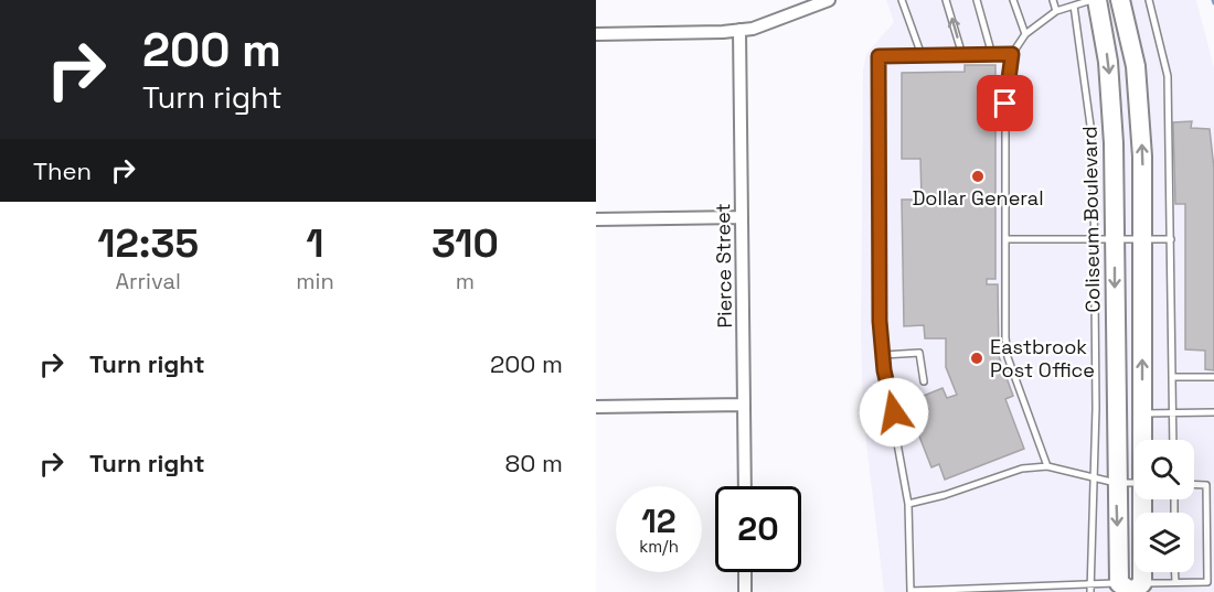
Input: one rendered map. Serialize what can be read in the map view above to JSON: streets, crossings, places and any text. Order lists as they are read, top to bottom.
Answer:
{
  "streets": {
    "main road": ["Coliseum Boulevard"],
    "street": ["Pierce Street"]
  },
  "places": ["Dollar General", "Eastbrook Post Office"],
  "page": {
    "turn": ["200 m", "Turn right"],
    "then": "Then",
    "eta": [
      "12:35",
      "Arrival",
      "1",
      "min",
      "310",
      "m"
    ],
    "list": [
      {
        "name": "Turn right",
        "value": "200 m"
      },
      {
        "name": "Turn right",
        "value": "80 m"
      }
    ],
    "speed": "12 km/h",
    "limit": "20"
  }
}
